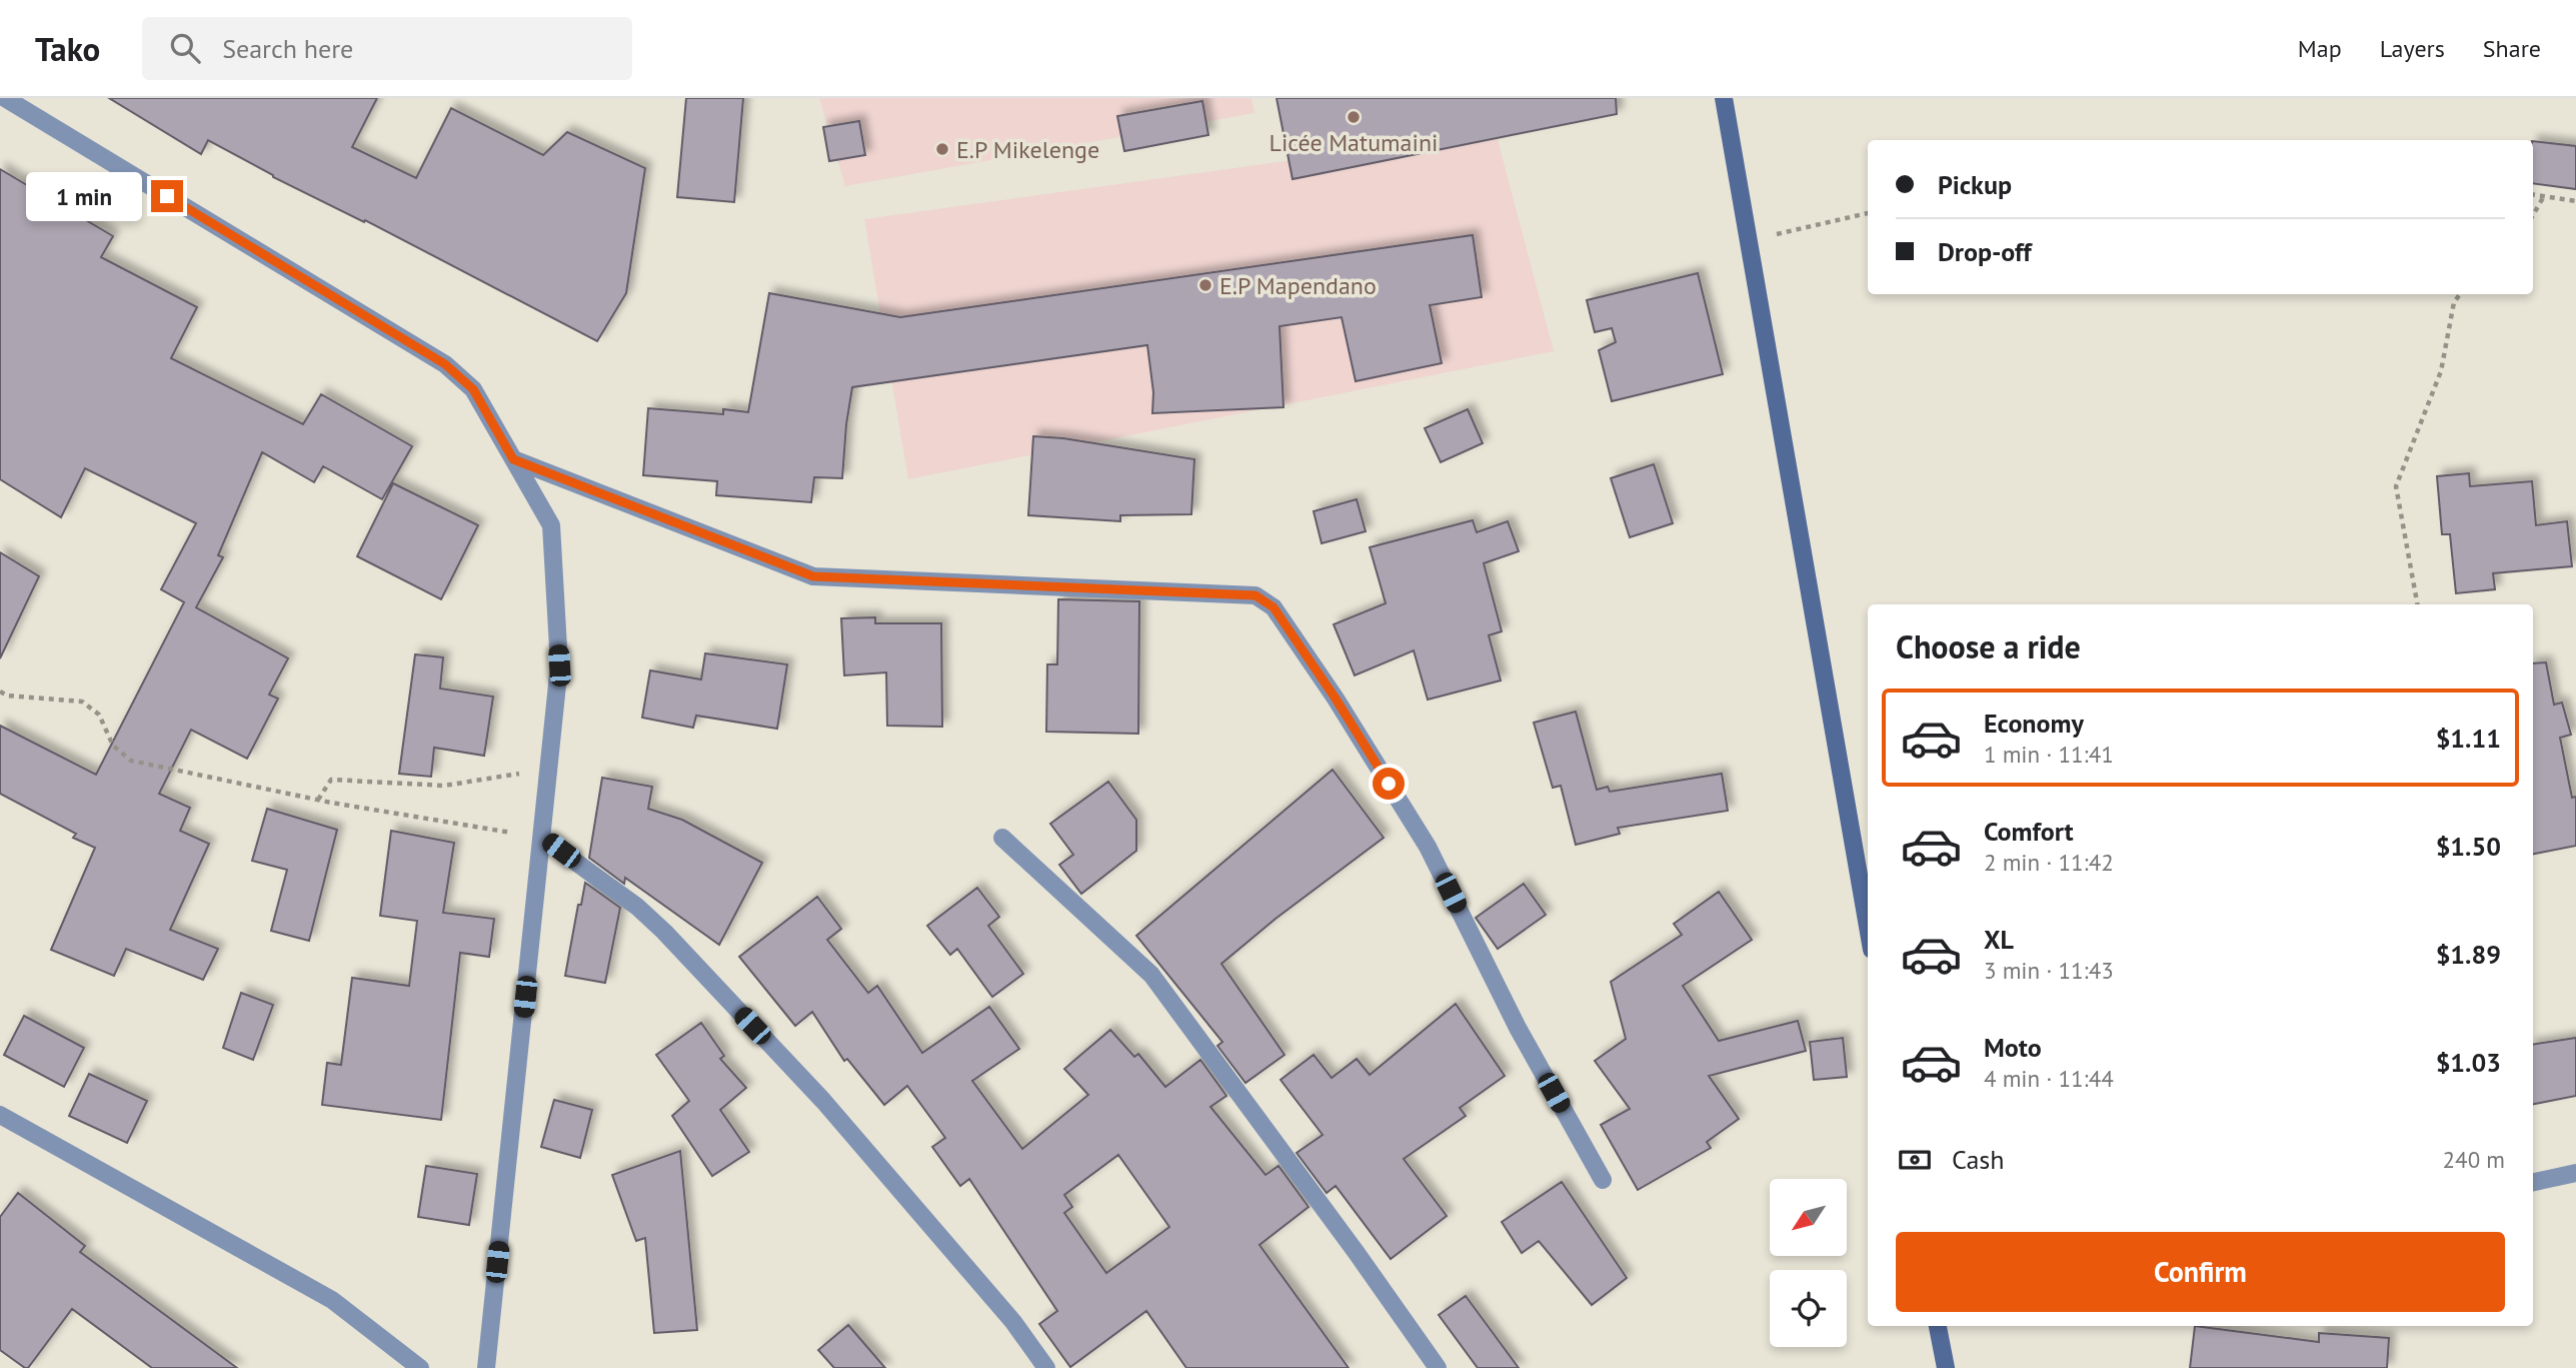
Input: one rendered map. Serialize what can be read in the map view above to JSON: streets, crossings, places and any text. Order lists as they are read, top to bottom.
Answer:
{
  "places": ["Licée Matumaini", "E.P Mikelenge", "E.P Mapendano"],
  "north": "bottom left",
  "page": {
    "header": "Tako",
    "search": "Search here",
    "nav": ["Map", "Layers", "Share"],
    "banner": ["Pickup", "Drop-off"],
    "bubble": "1 min",
    "heading": "Choose a ride",
    "list": [
      {
        "name": "Economy",
        "note": "1 min · 11:41",
        "value": "$1.11"
      },
      {
        "name": "Comfort",
        "note": "2 min · 11:42",
        "value": "$1.50"
      },
      {
        "name": "XL",
        "note": "3 min · 11:43",
        "value": "$1.89"
      },
      {
        "name": "Moto",
        "note": "4 min · 11:44",
        "value": "$1.03"
      }
    ],
    "pay": ["Cash", "240 m"],
    "buttons": "Confirm"
  }
}
